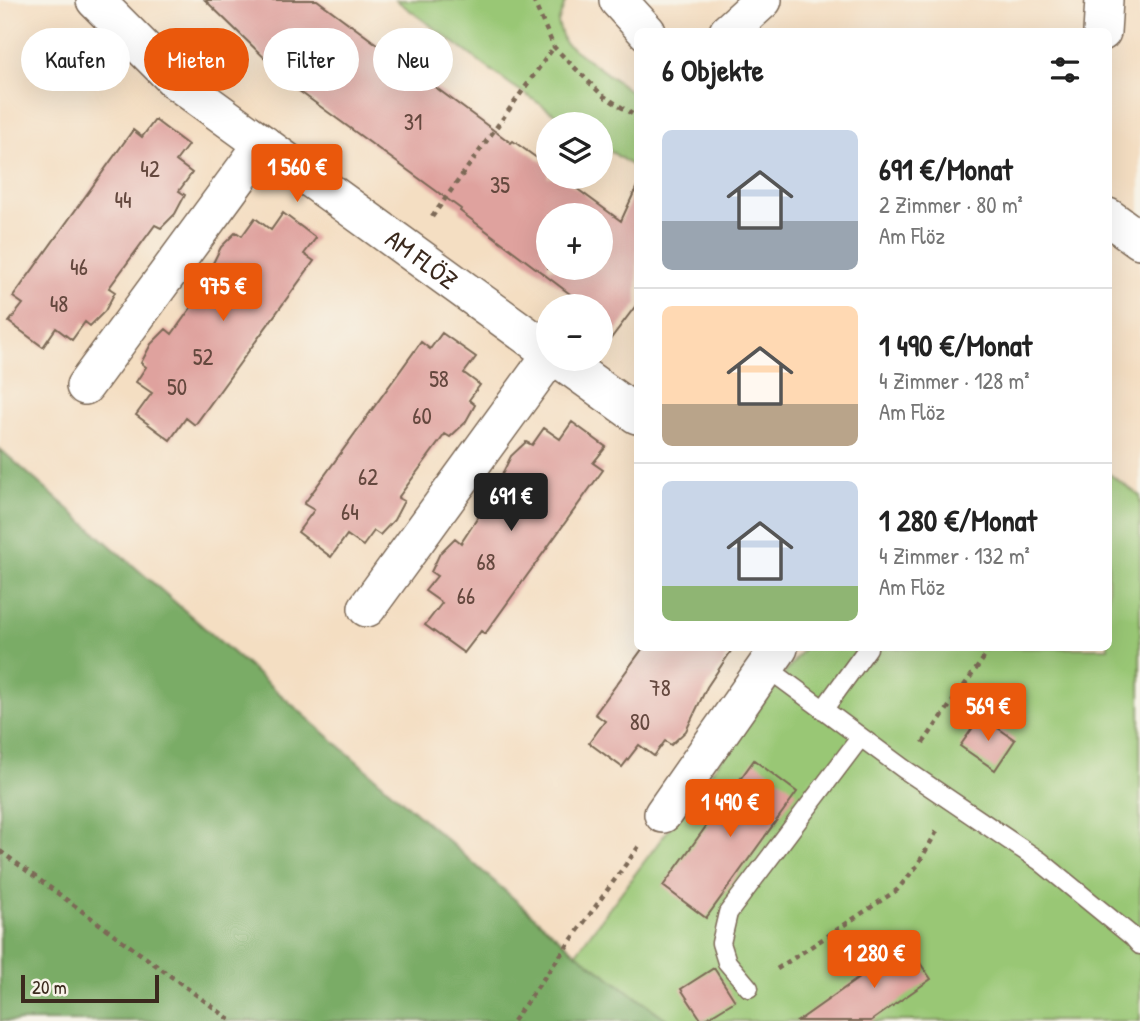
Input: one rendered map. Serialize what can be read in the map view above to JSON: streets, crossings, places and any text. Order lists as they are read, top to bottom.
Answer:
{
  "streets": {
    "street": ["AM FLÖZ"]
  },
  "house_numbers": [
    "31",
    "42",
    "35",
    "44",
    "46",
    "48",
    "52",
    "58",
    "50",
    "60",
    "62",
    "64",
    "68",
    "66",
    "78",
    "80"
  ],
  "scale_bar": "20 m",
  "page": {
    "chip": [
      "Kaufen",
      "Mieten",
      "Filter",
      "Neu"
    ],
    "heading": "6 Objekte",
    "map_buttons": ["+", "−"],
    "list": [
      {
        "name": "691 €/Monat",
        "note": "2 Zimmer · 80 m² · Am Flöz"
      },
      {
        "name": "1 490 €/Monat",
        "note": "4 Zimmer · 128 m² · Am Flöz"
      },
      {
        "name": "1 280 €/Monat",
        "note": "4 Zimmer · 132 m² · Am Flöz"
      }
    ],
    "price": [
      "1 560 €",
      "975 €",
      "691 €",
      "569 €",
      "1 490 €",
      "1 280 €"
    ],
    "scale": "20 m"
  }
}
